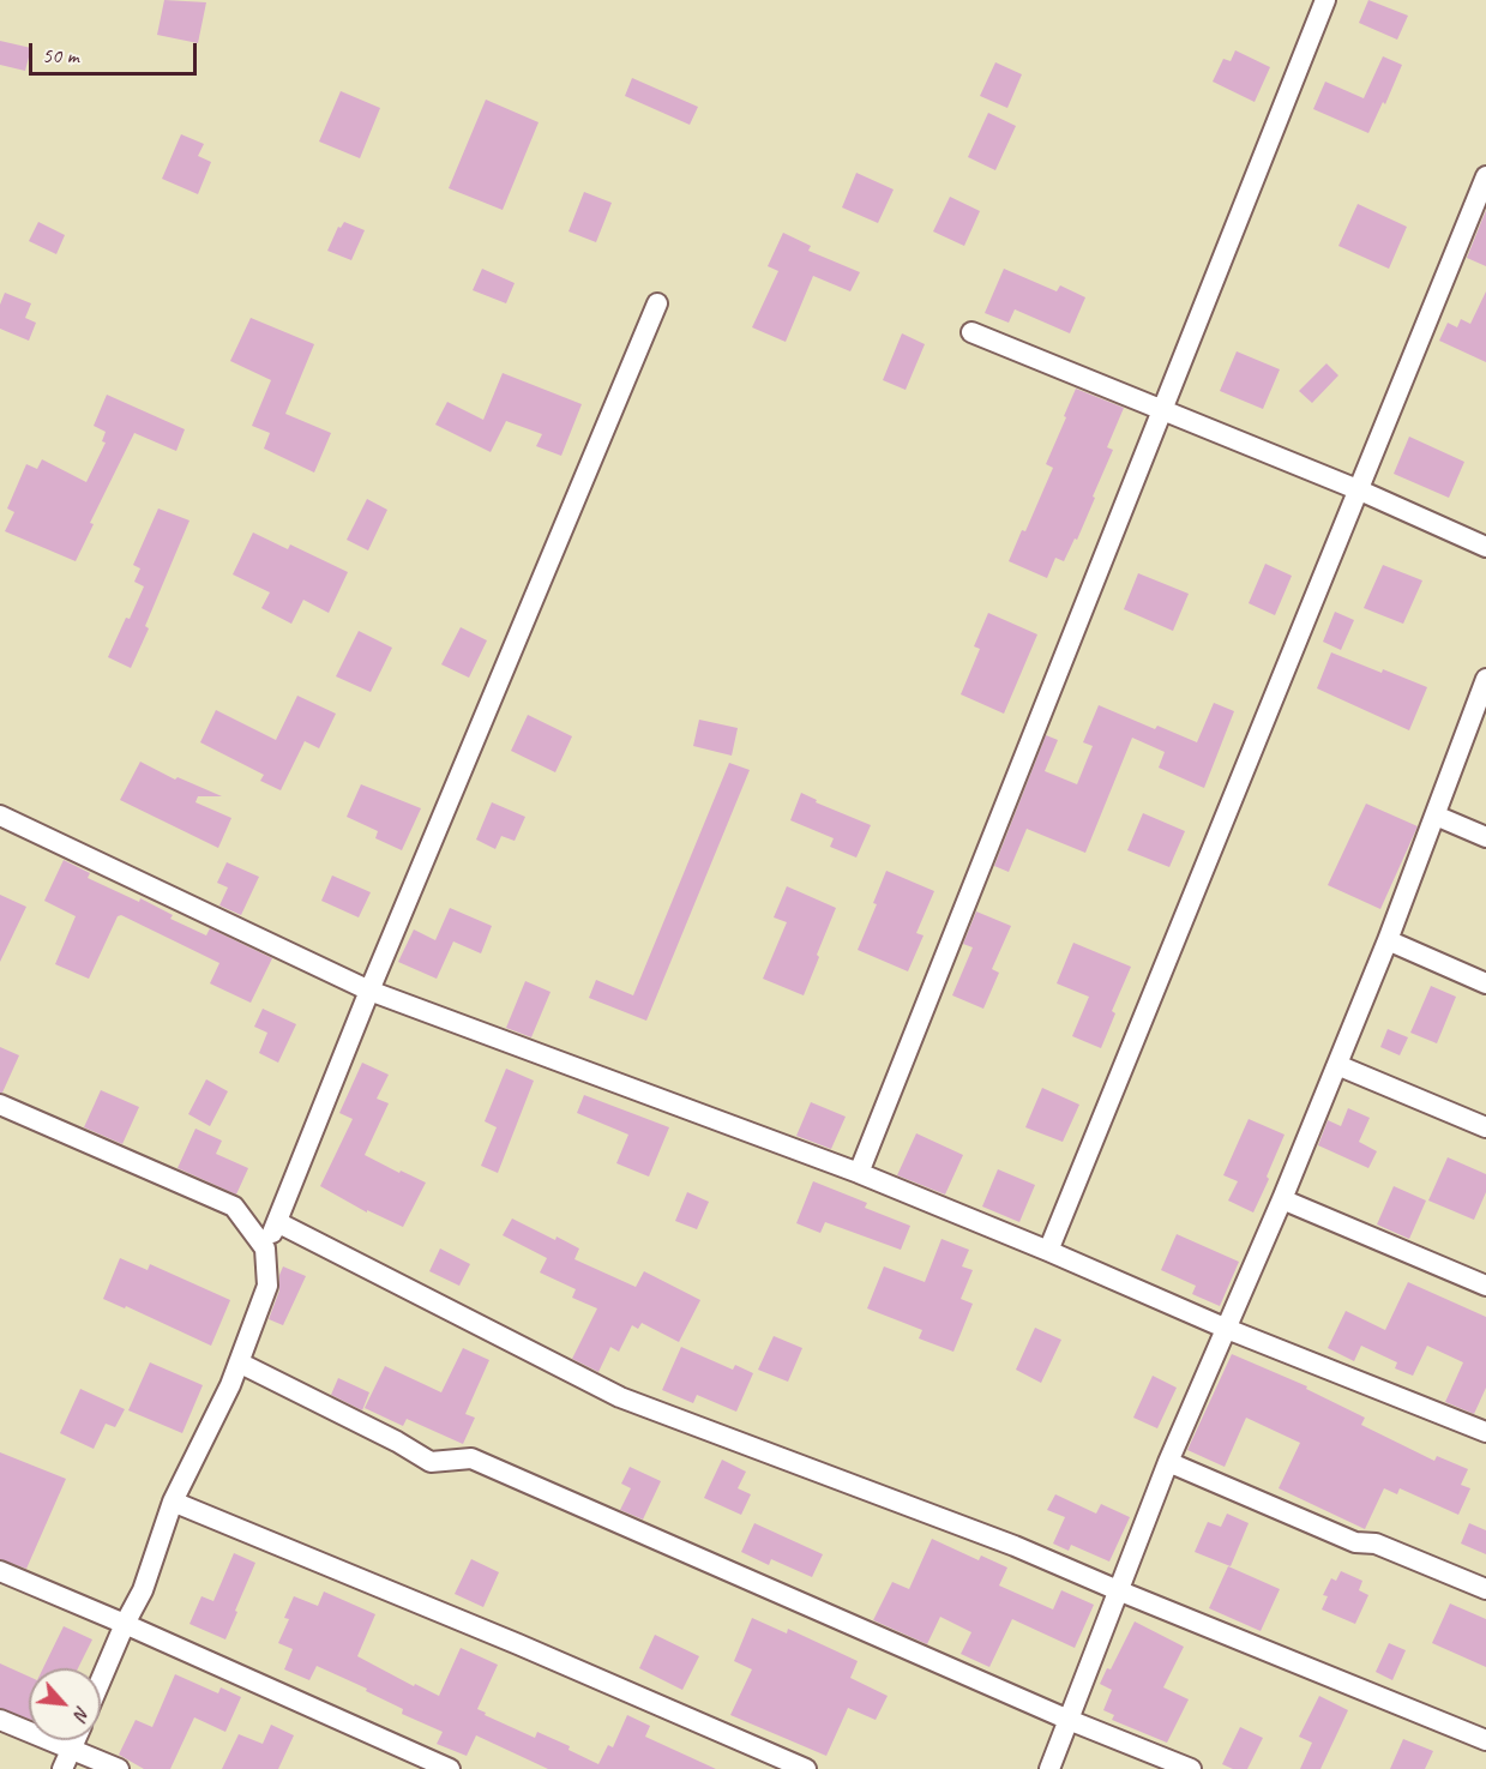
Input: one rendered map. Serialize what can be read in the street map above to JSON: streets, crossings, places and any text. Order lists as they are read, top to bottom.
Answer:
{
  "scale_bar": "50 m",
  "north": "bottom right"
}
